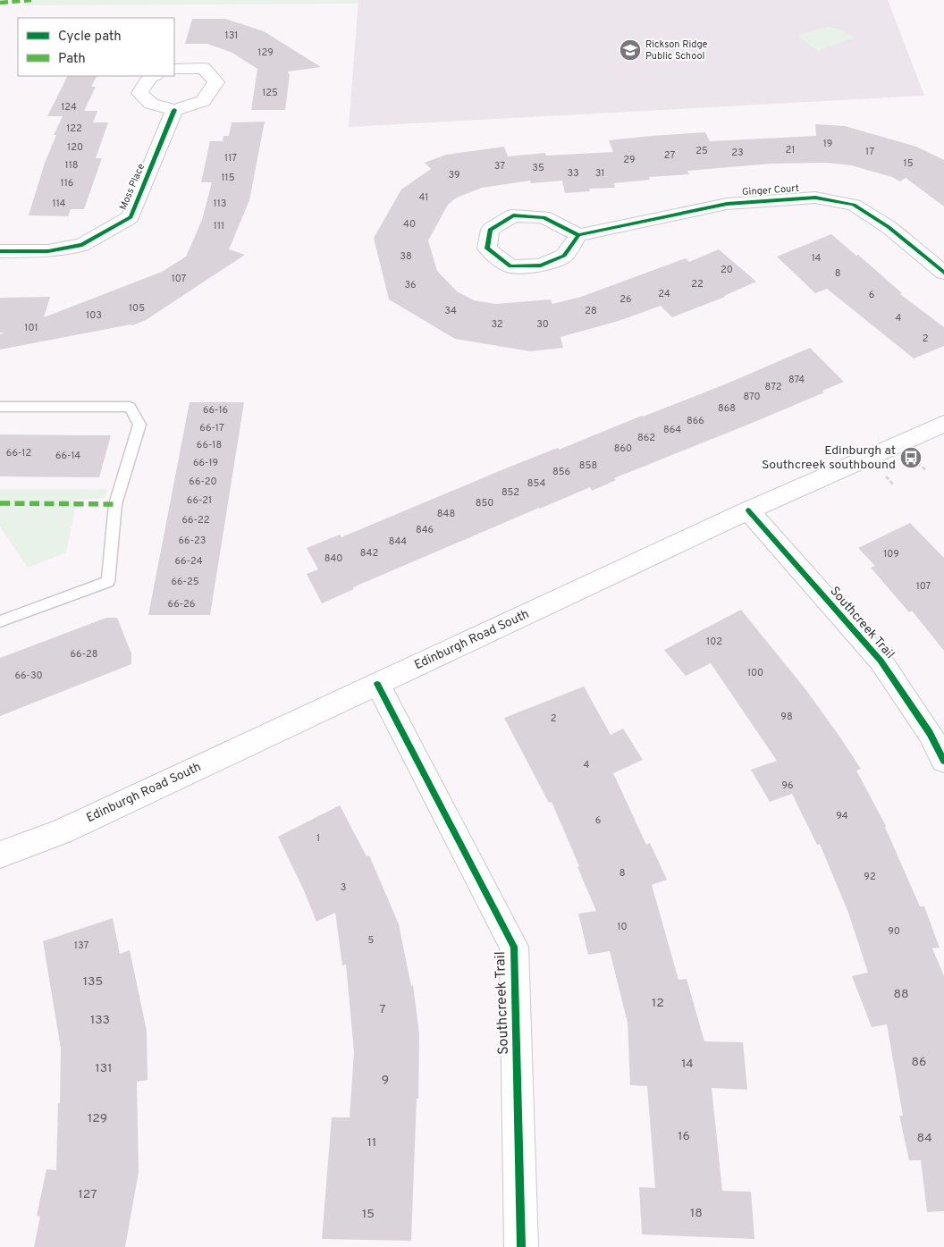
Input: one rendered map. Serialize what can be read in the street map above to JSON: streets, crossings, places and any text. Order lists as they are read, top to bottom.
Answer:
{
  "streets": {
    "street": [
      "Moss Place",
      "Ginger Court",
      "Southcreek Trail",
      "Edinburgh Road South"
    ]
  },
  "crossings": [
    ["Southcreek Trail", "Edinburgh Road South"]
  ],
  "places": {
    "school or university": ["Rickson Ridge Public School"],
    "bus stop": ["Edinburgh at Southcreek southbound"]
  },
  "house_numbers": [
    "131",
    "129",
    "125",
    "124",
    "122",
    "19",
    "120",
    "21",
    "25",
    "17",
    "23",
    "27",
    "117",
    "29",
    "15",
    "118",
    "37",
    "35",
    "33",
    "31",
    "39",
    "115",
    "116",
    "41",
    "114",
    "113",
    "40",
    "111",
    "38",
    "14",
    "20",
    "8",
    "107",
    "22",
    "36",
    "24",
    "6",
    "26",
    "105",
    "34",
    "28",
    "103",
    "4",
    "32",
    "30",
    "101",
    "2",
    "874",
    "872",
    "870",
    "868",
    "66-16",
    "866",
    "66-17",
    "864",
    "862",
    "66-18",
    "860",
    "66-12",
    "66-14",
    "66-19",
    "858",
    "856",
    "66-20",
    "854",
    "852",
    "66-21",
    "850",
    "848",
    "66-22",
    "846",
    "66-23",
    "844",
    "842",
    "109",
    "840",
    "66-24",
    "66-25",
    "107",
    "66-26",
    "102",
    "66-28",
    "100",
    "66-30",
    "98",
    "2",
    "4",
    "96",
    "94",
    "6",
    "1",
    "8",
    "92",
    "3",
    "10",
    "90",
    "5",
    "137",
    "135",
    "88",
    "12",
    "7",
    "133",
    "86",
    "14",
    "131",
    "9",
    "129",
    "16",
    "84",
    "11",
    "127",
    "18",
    "15"
  ],
  "legend": ["Cycle path", "Path"]
}
